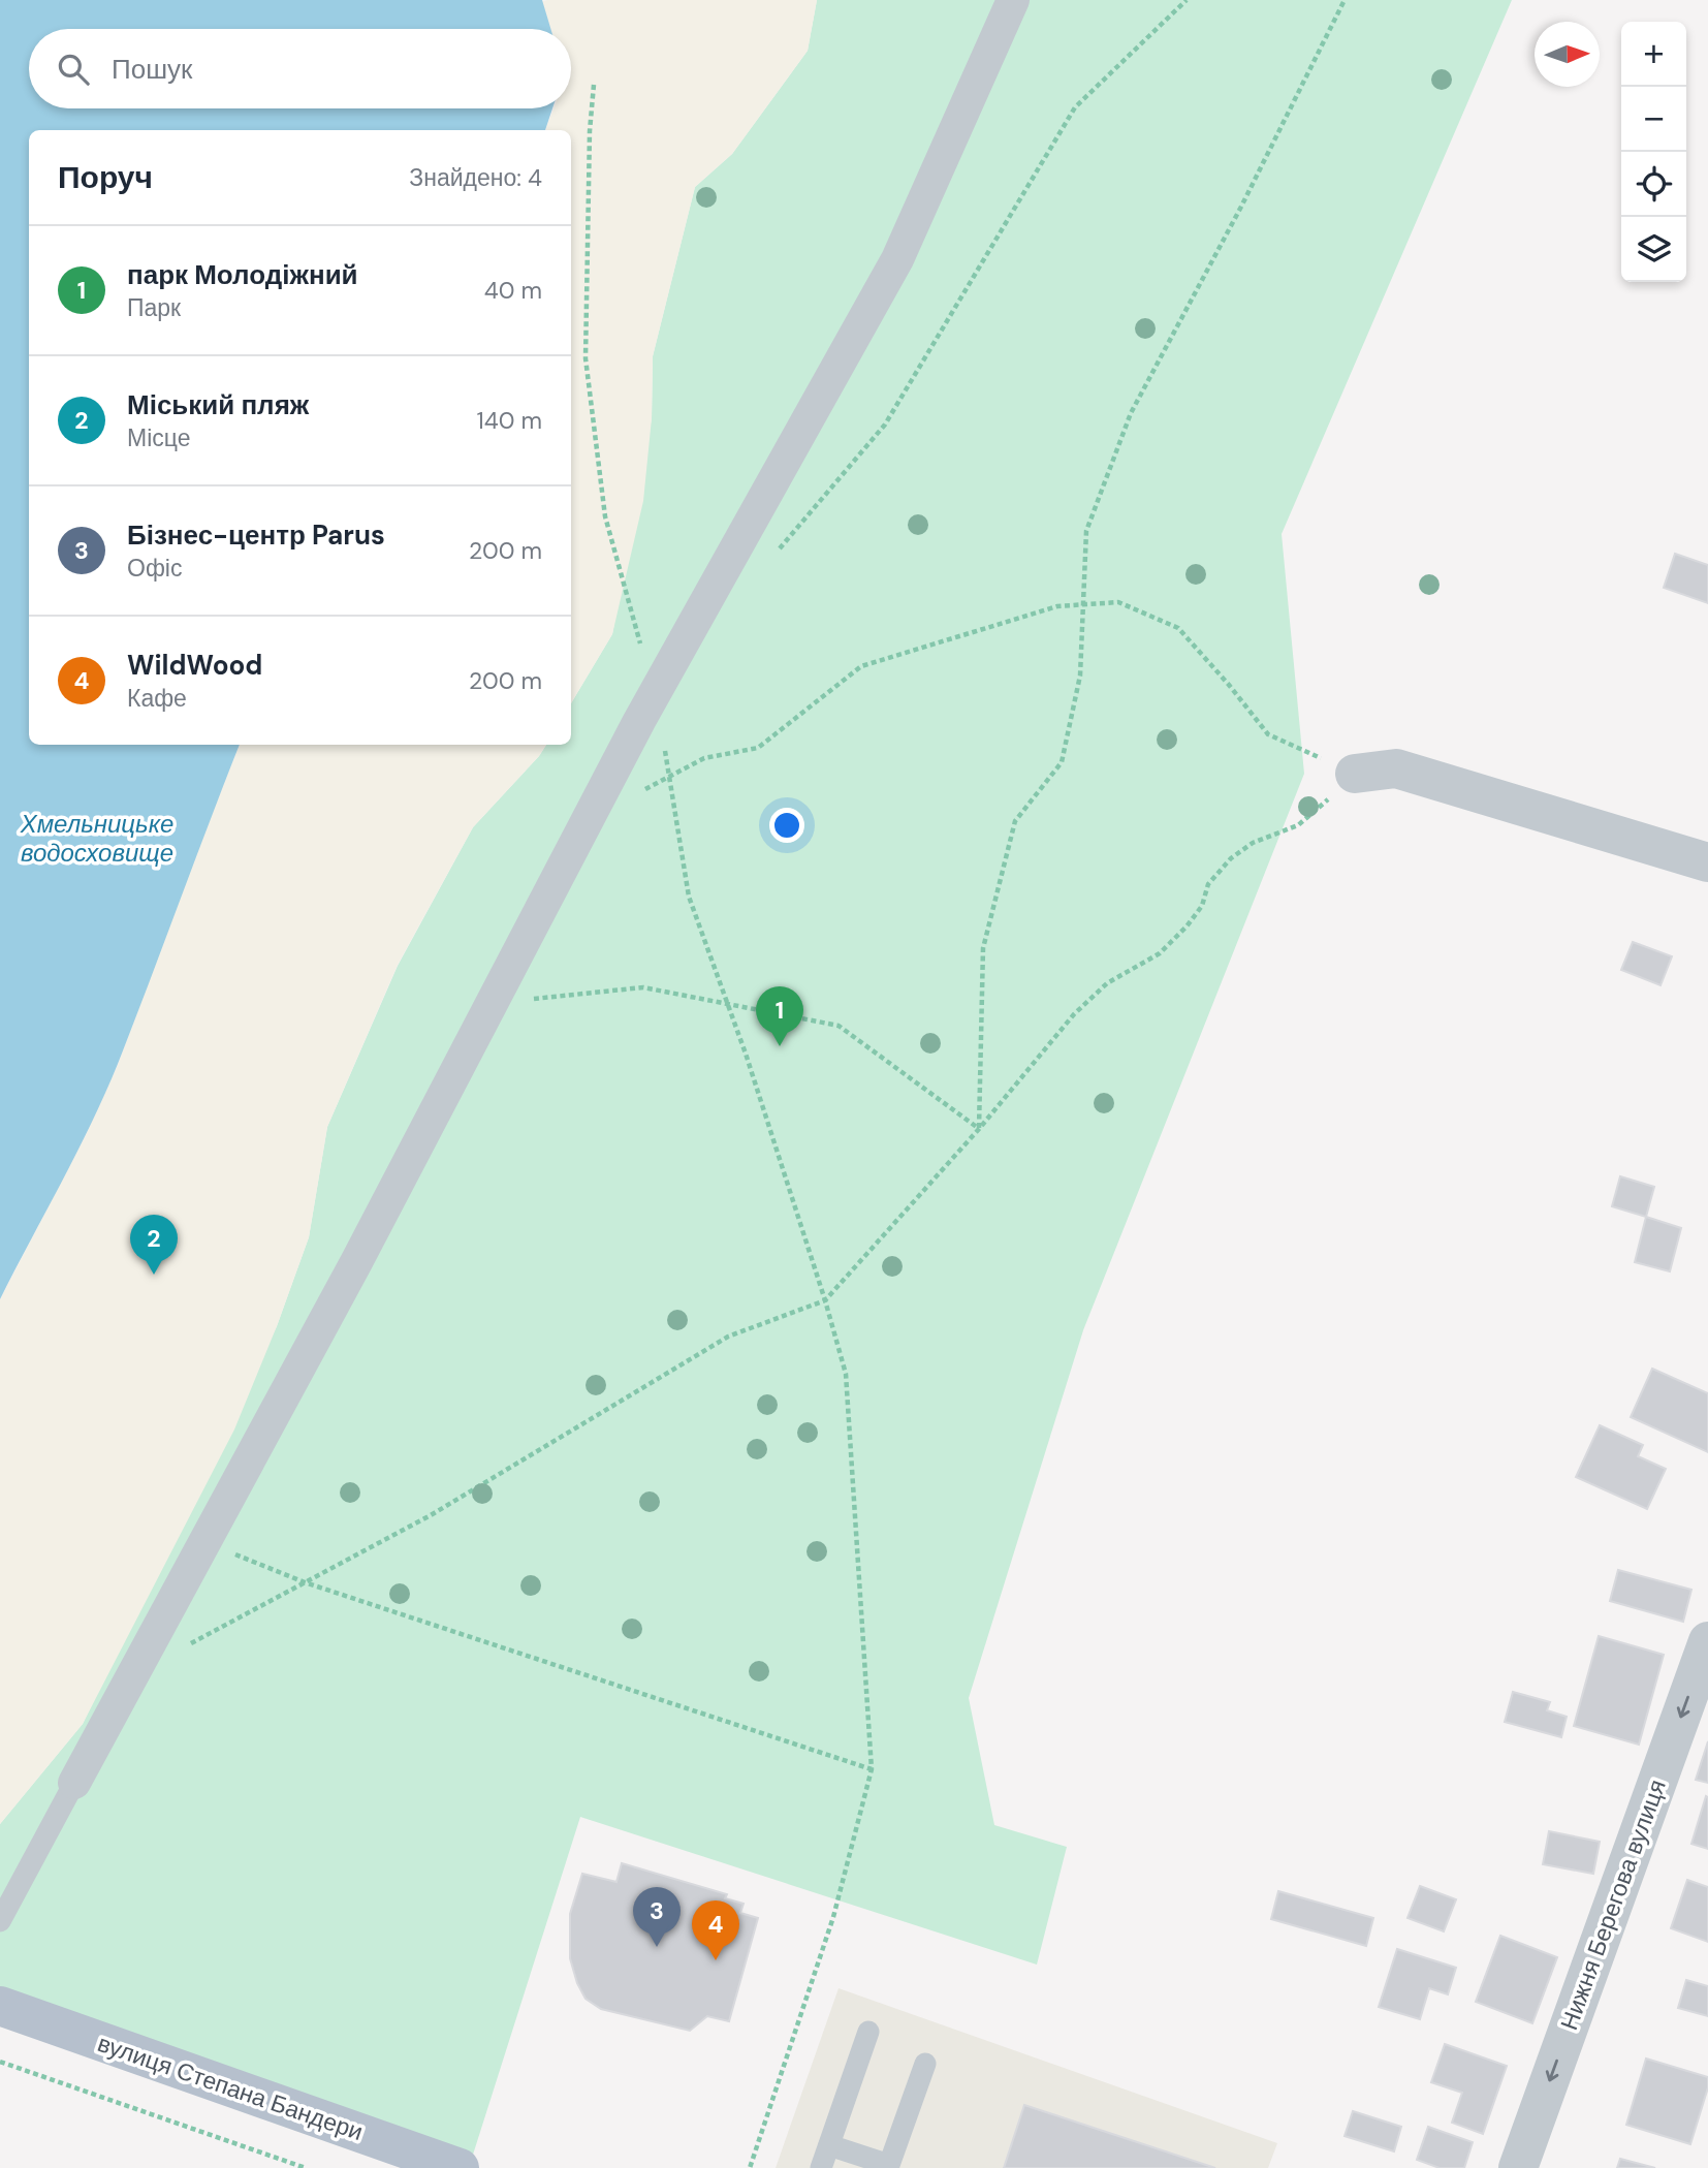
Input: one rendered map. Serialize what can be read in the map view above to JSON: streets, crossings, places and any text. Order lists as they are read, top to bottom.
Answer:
{
  "streets": {
    "main road": ["вулиця Степана Бандери"],
    "street": ["Нижня Берегова вулиця"]
  },
  "one_way": ["Нижня Берегова вулиця"],
  "water": ["Хмельницьке водосховище"],
  "north": "right",
  "page": {
    "map_buttons": ["+", "−"],
    "search": "Пошук",
    "heading": ["Поруч", "Знайдено: 4"],
    "list": [
      {
        "mark": "1",
        "name": "парк Молодіжний",
        "note": "Парк",
        "value": "40 m"
      },
      {
        "mark": "2",
        "name": "Міський пляж",
        "note": "Місце",
        "value": "140 m"
      },
      {
        "mark": "3",
        "name": "Бізнес-центр Parus",
        "note": "Офіс",
        "value": "200 m"
      },
      {
        "mark": "4",
        "name": "WildWood",
        "note": "Кафе",
        "value": "200 m"
      }
    ],
    "pins": [
      "1",
      "2",
      "3",
      "4"
    ]
  }
}
